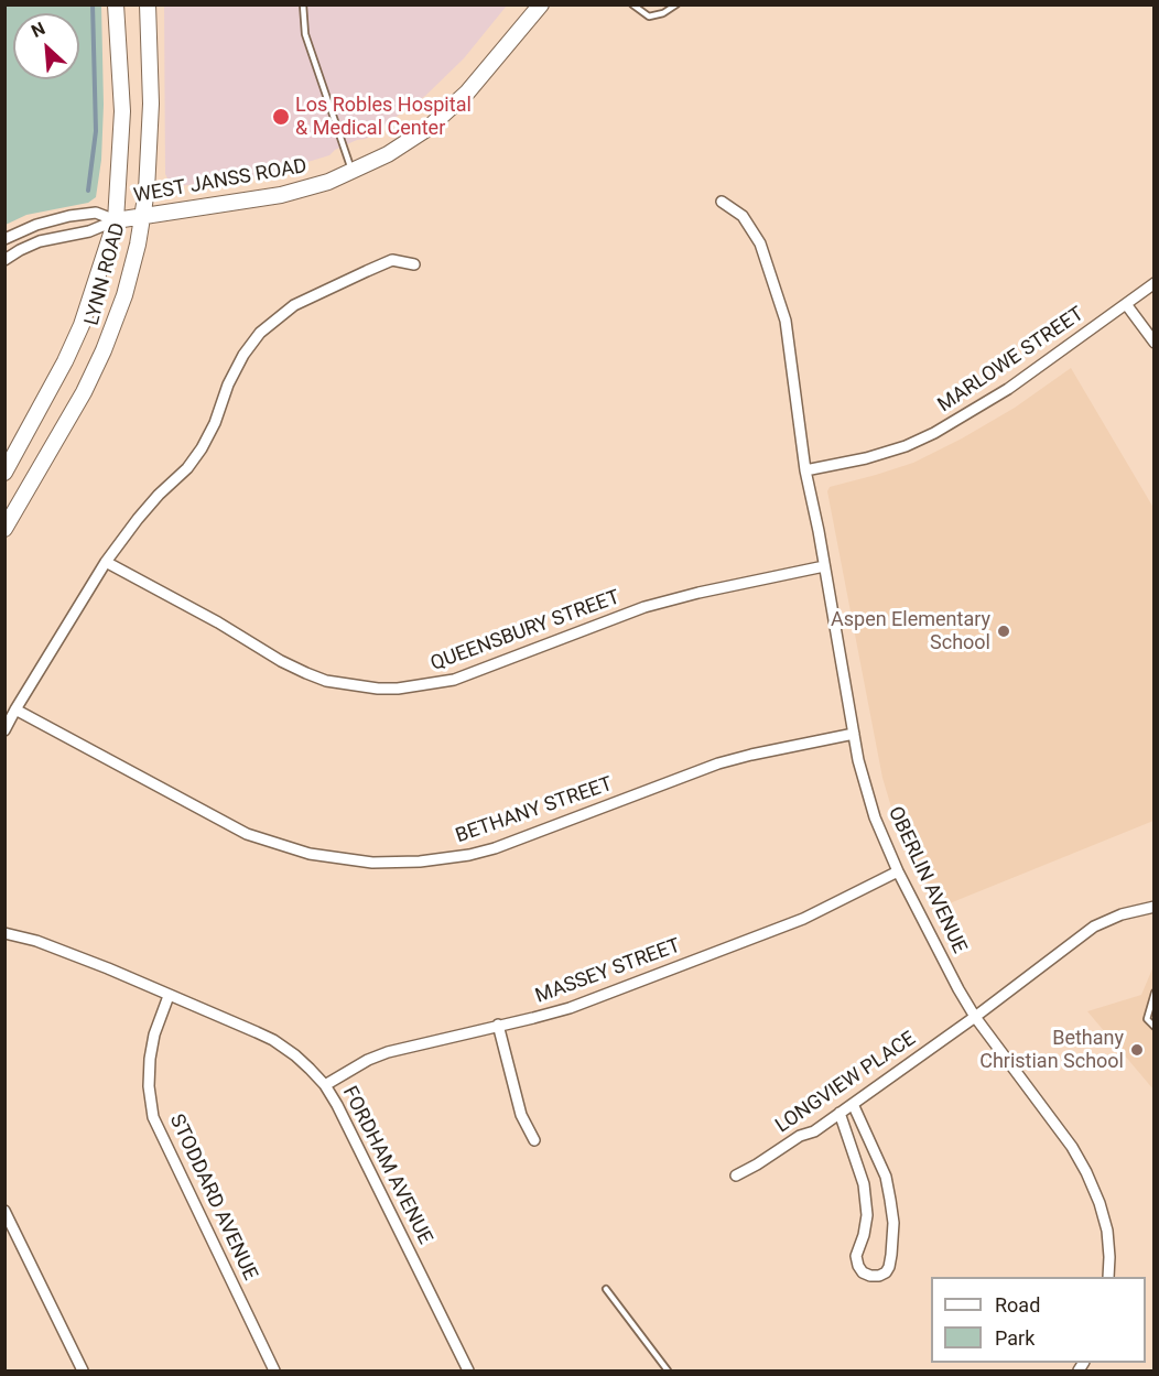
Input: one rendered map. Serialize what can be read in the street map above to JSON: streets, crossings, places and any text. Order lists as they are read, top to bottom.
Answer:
{
  "streets": {
    "main road": ["WEST JANSS ROAD", "LYNN ROAD"],
    "street": [
      "MARLOWE STREET",
      "QUEENSBURY STREET",
      "BETHANY STREET",
      "OBERLIN AVENUE",
      "MASSEY STREET",
      "LONGVIEW PLACE",
      "FORDHAM AVENUE",
      "STODDARD AVENUE"
    ]
  },
  "crossings": [
    ["WEST JANSS ROAD", "LYNN ROAD"],
    ["MARLOWE STREET", "OBERLIN AVENUE"],
    ["QUEENSBURY STREET", "OBERLIN AVENUE"],
    ["BETHANY STREET", "OBERLIN AVENUE"],
    ["OBERLIN AVENUE", "MASSEY STREET"],
    ["OBERLIN AVENUE", "LONGVIEW PLACE"],
    ["MASSEY STREET", "FORDHAM AVENUE"],
    ["FORDHAM AVENUE", "STODDARD AVENUE"]
  ],
  "places": ["Los Robles Hospital & Medical Center", "Aspen Elementary School", "Bethany Christian School"],
  "legend": ["Road", "Park"],
  "north": "top left"
}
